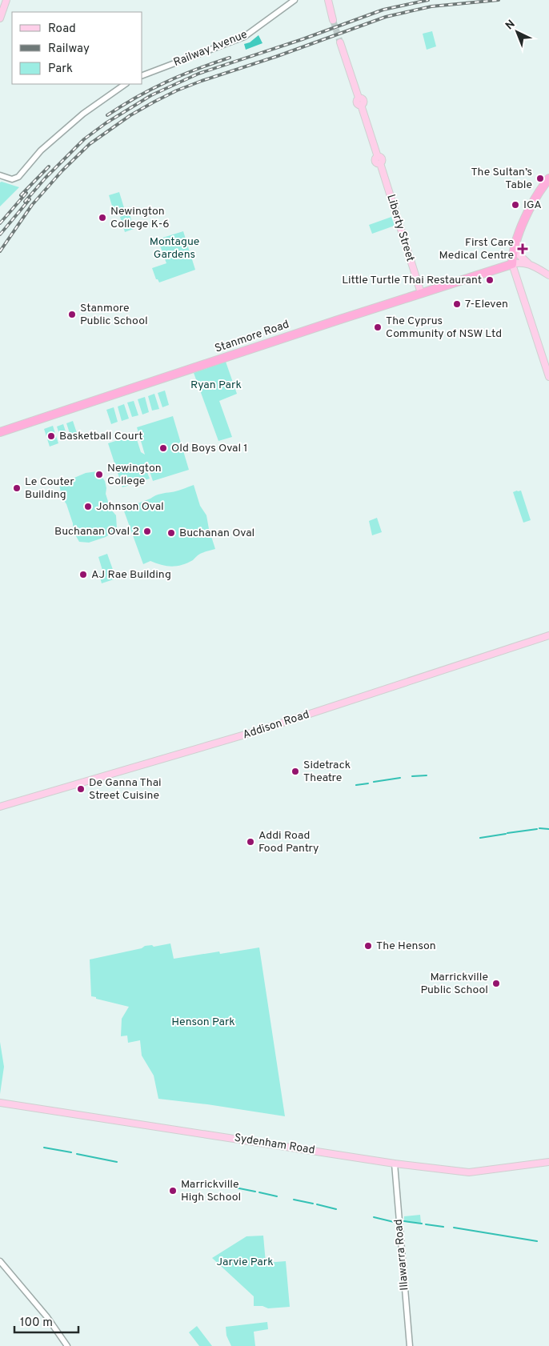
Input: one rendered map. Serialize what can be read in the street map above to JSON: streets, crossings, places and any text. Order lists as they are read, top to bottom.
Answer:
{
  "streets": {
    "highway": ["Stanmore Road"],
    "main road": ["Liberty Street", "Addison Road", "Sydenham Road"],
    "street": ["Railway Avenue", "Illawarra Road"]
  },
  "crossings": [
    ["Liberty Street", "Stanmore Road"],
    ["Sydenham Road", "Illawarra Road"]
  ],
  "parks": [
    "Montague Gardens",
    "Ryan Park",
    "Henson Park",
    "Jarvie Park"
  ],
  "places": {
    "other": [
      "The Sultan’s Table",
      "IGA",
      "Newington College K-6",
      "Little Turtle Thai Restaurant",
      "7-Eleven",
      "Stanmore Public School",
      "The Cyprus Community of NSW Ltd",
      "Basketball Court",
      "Old Boys Oval 1",
      "Newington College",
      "Le Couter Building",
      "Johnson Oval",
      "Buchanan Oval 2",
      "Buchanan Oval",
      "AJ Rae Building",
      "Sidetrack Theatre",
      "De Ganna Thai Street Cuisine",
      "Addi Road Food Pantry",
      "The Henson",
      "Marrickville Public School",
      "Marrickville High School"
    ],
    "health": ["First Care Medical Centre"]
  },
  "legend": ["Road", "Railway", "Park"],
  "scale_bar": "100 m",
  "north": "top left"
}
